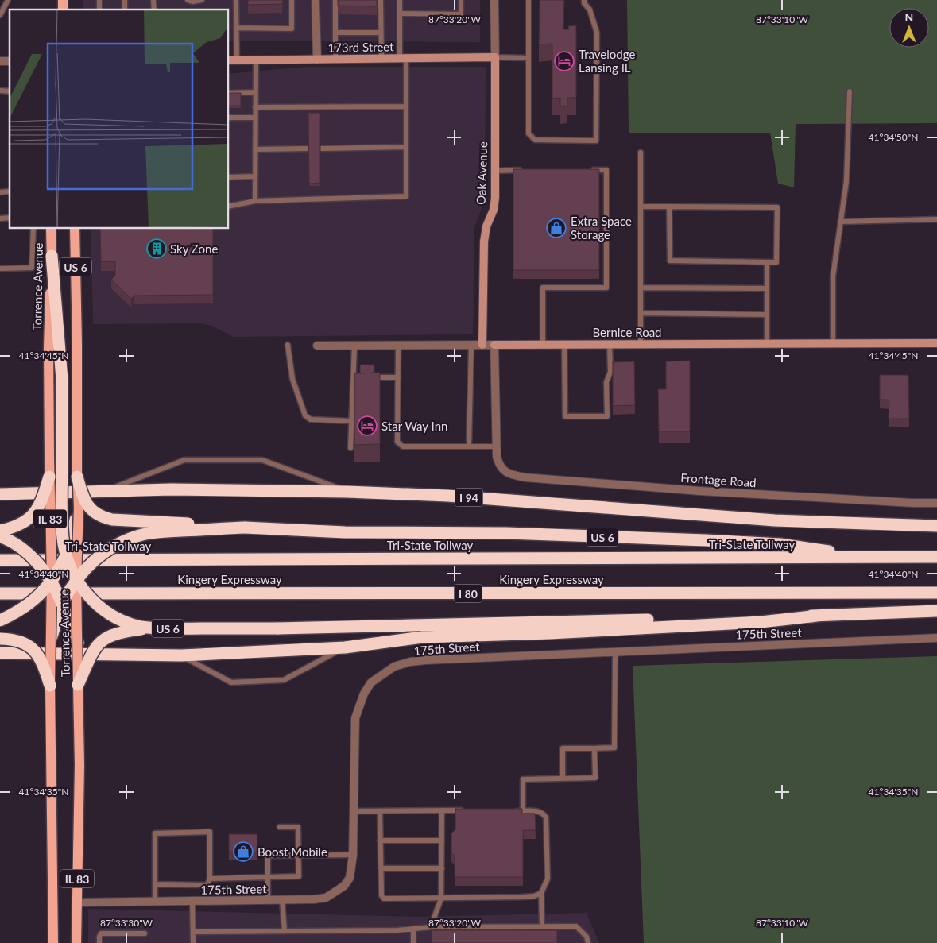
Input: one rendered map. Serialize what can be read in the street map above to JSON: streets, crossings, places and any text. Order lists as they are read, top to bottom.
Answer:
{
  "streets": {
    "highway": [
      "US 6",
      "I 94",
      "Tri-State Tollway",
      "Kingery Expressway",
      "I 80"
    ],
    "main road": ["Torrence Avenue", "IL 83"],
    "street": [
      "173rd Street",
      "Oak Avenue",
      "Bernice Road",
      "Frontage Road",
      "175th Street"
    ]
  },
  "crossings": [
    ["173rd Street", "Oak Avenue"],
    ["Oak Avenue", "Bernice Road"],
    ["US 6", "Torrence Avenue"],
    ["US 6", "Tri-State Tollway"],
    ["Torrence Avenue", "175th Street"]
  ],
  "places": {
    "hotel": ["Travelodge Lansing IL", "Star Way Inn"],
    "shop": ["Extra Space Storage", "Boost Mobile"],
    "building": ["Sky Zone"]
  },
  "north": "top",
  "coordinates": [
    "87°33'20\"W",
    "87°33'10\"W",
    "41°34'50\"N",
    "41°34'45\"N",
    "41°34'40\"N",
    "41°34'35\"N",
    "87°33'30\"W"
  ]
}
